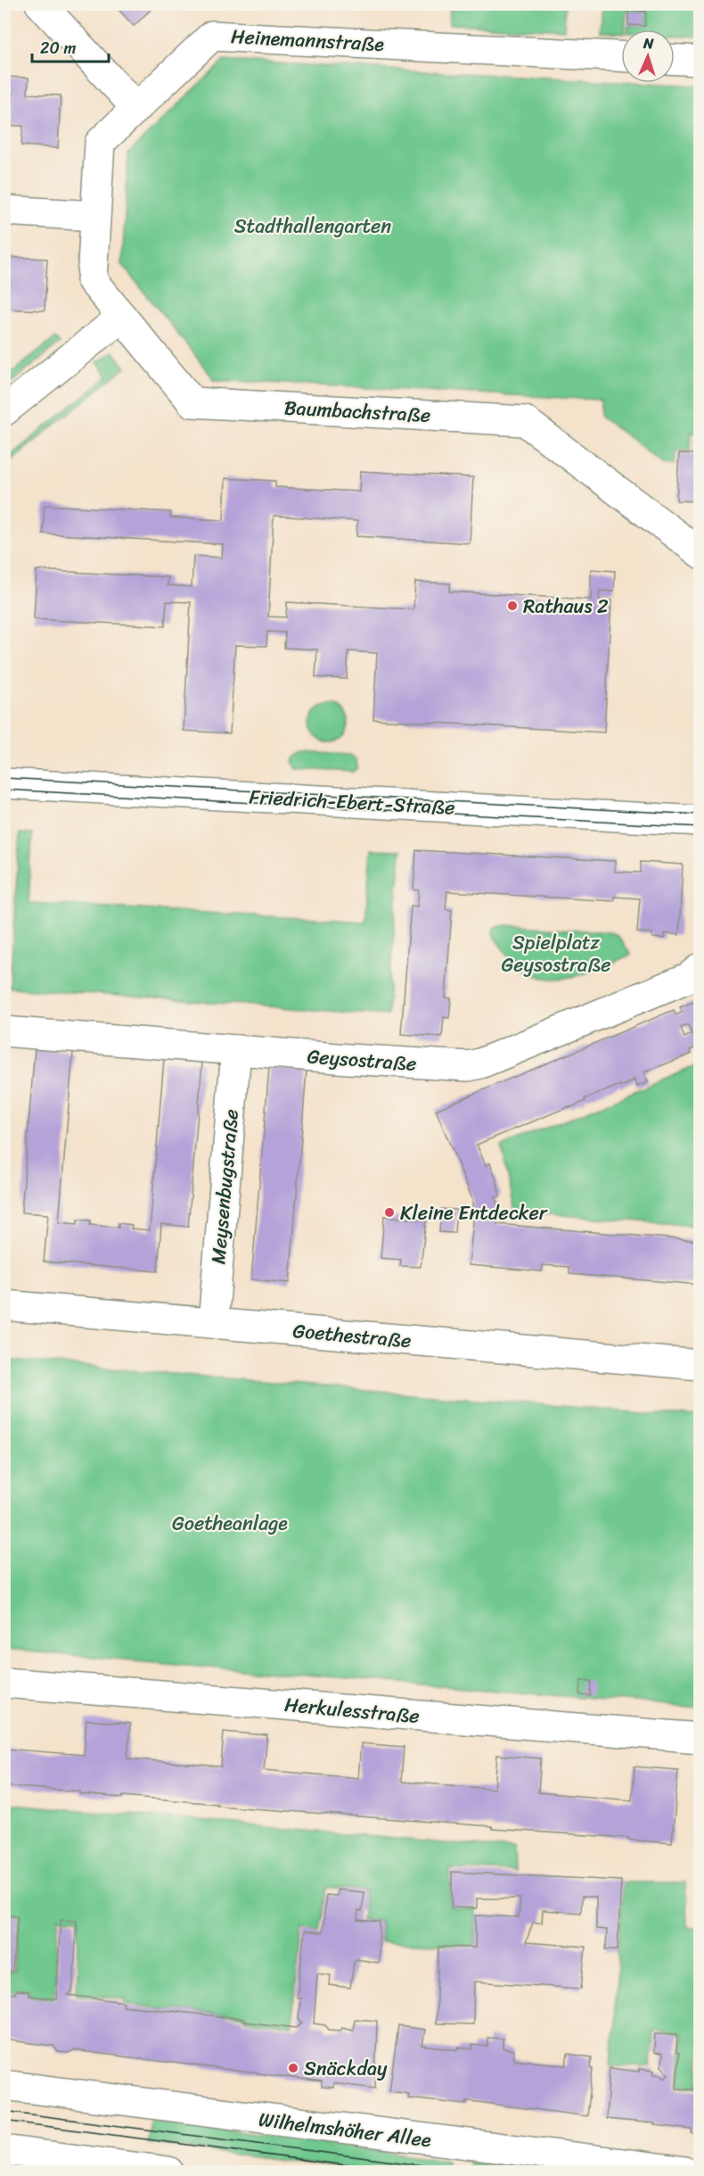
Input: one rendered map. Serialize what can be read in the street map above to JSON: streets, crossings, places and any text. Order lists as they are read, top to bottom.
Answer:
{
  "streets": {
    "street": [
      "Heinemannstraße",
      "Baumbachstraße",
      "Friedrich-Ebert-Straße",
      "Geysostraße",
      "Meysenbugstraße",
      "Goethestraße",
      "Herkulesstraße",
      "Wilhelmshöher Allee"
    ]
  },
  "crossings": [
    ["Heinemannstraße", "Baumbachstraße"],
    ["Geysostraße", "Meysenbugstraße"],
    ["Meysenbugstraße", "Goethestraße"]
  ],
  "parks": ["Stadthallengarten", "Spielplatz Geysostraße", "Goetheanlage"],
  "places": ["Rathaus 2", "Kleine Entdecker", "Snäckday"],
  "scale_bar": "20 m",
  "north": "top"
}
